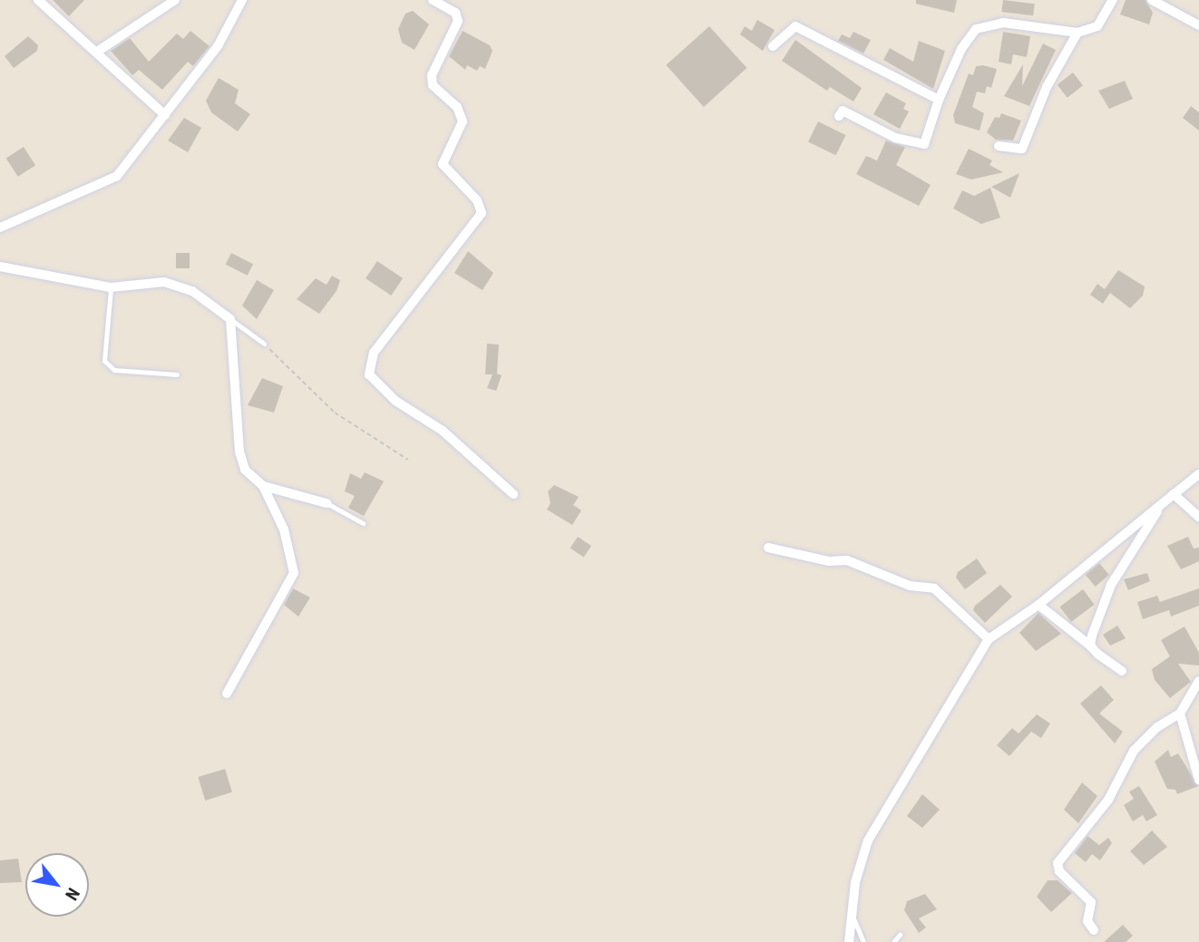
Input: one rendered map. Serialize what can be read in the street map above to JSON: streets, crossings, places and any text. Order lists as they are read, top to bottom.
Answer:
{
  "north": "bottom right"
}
